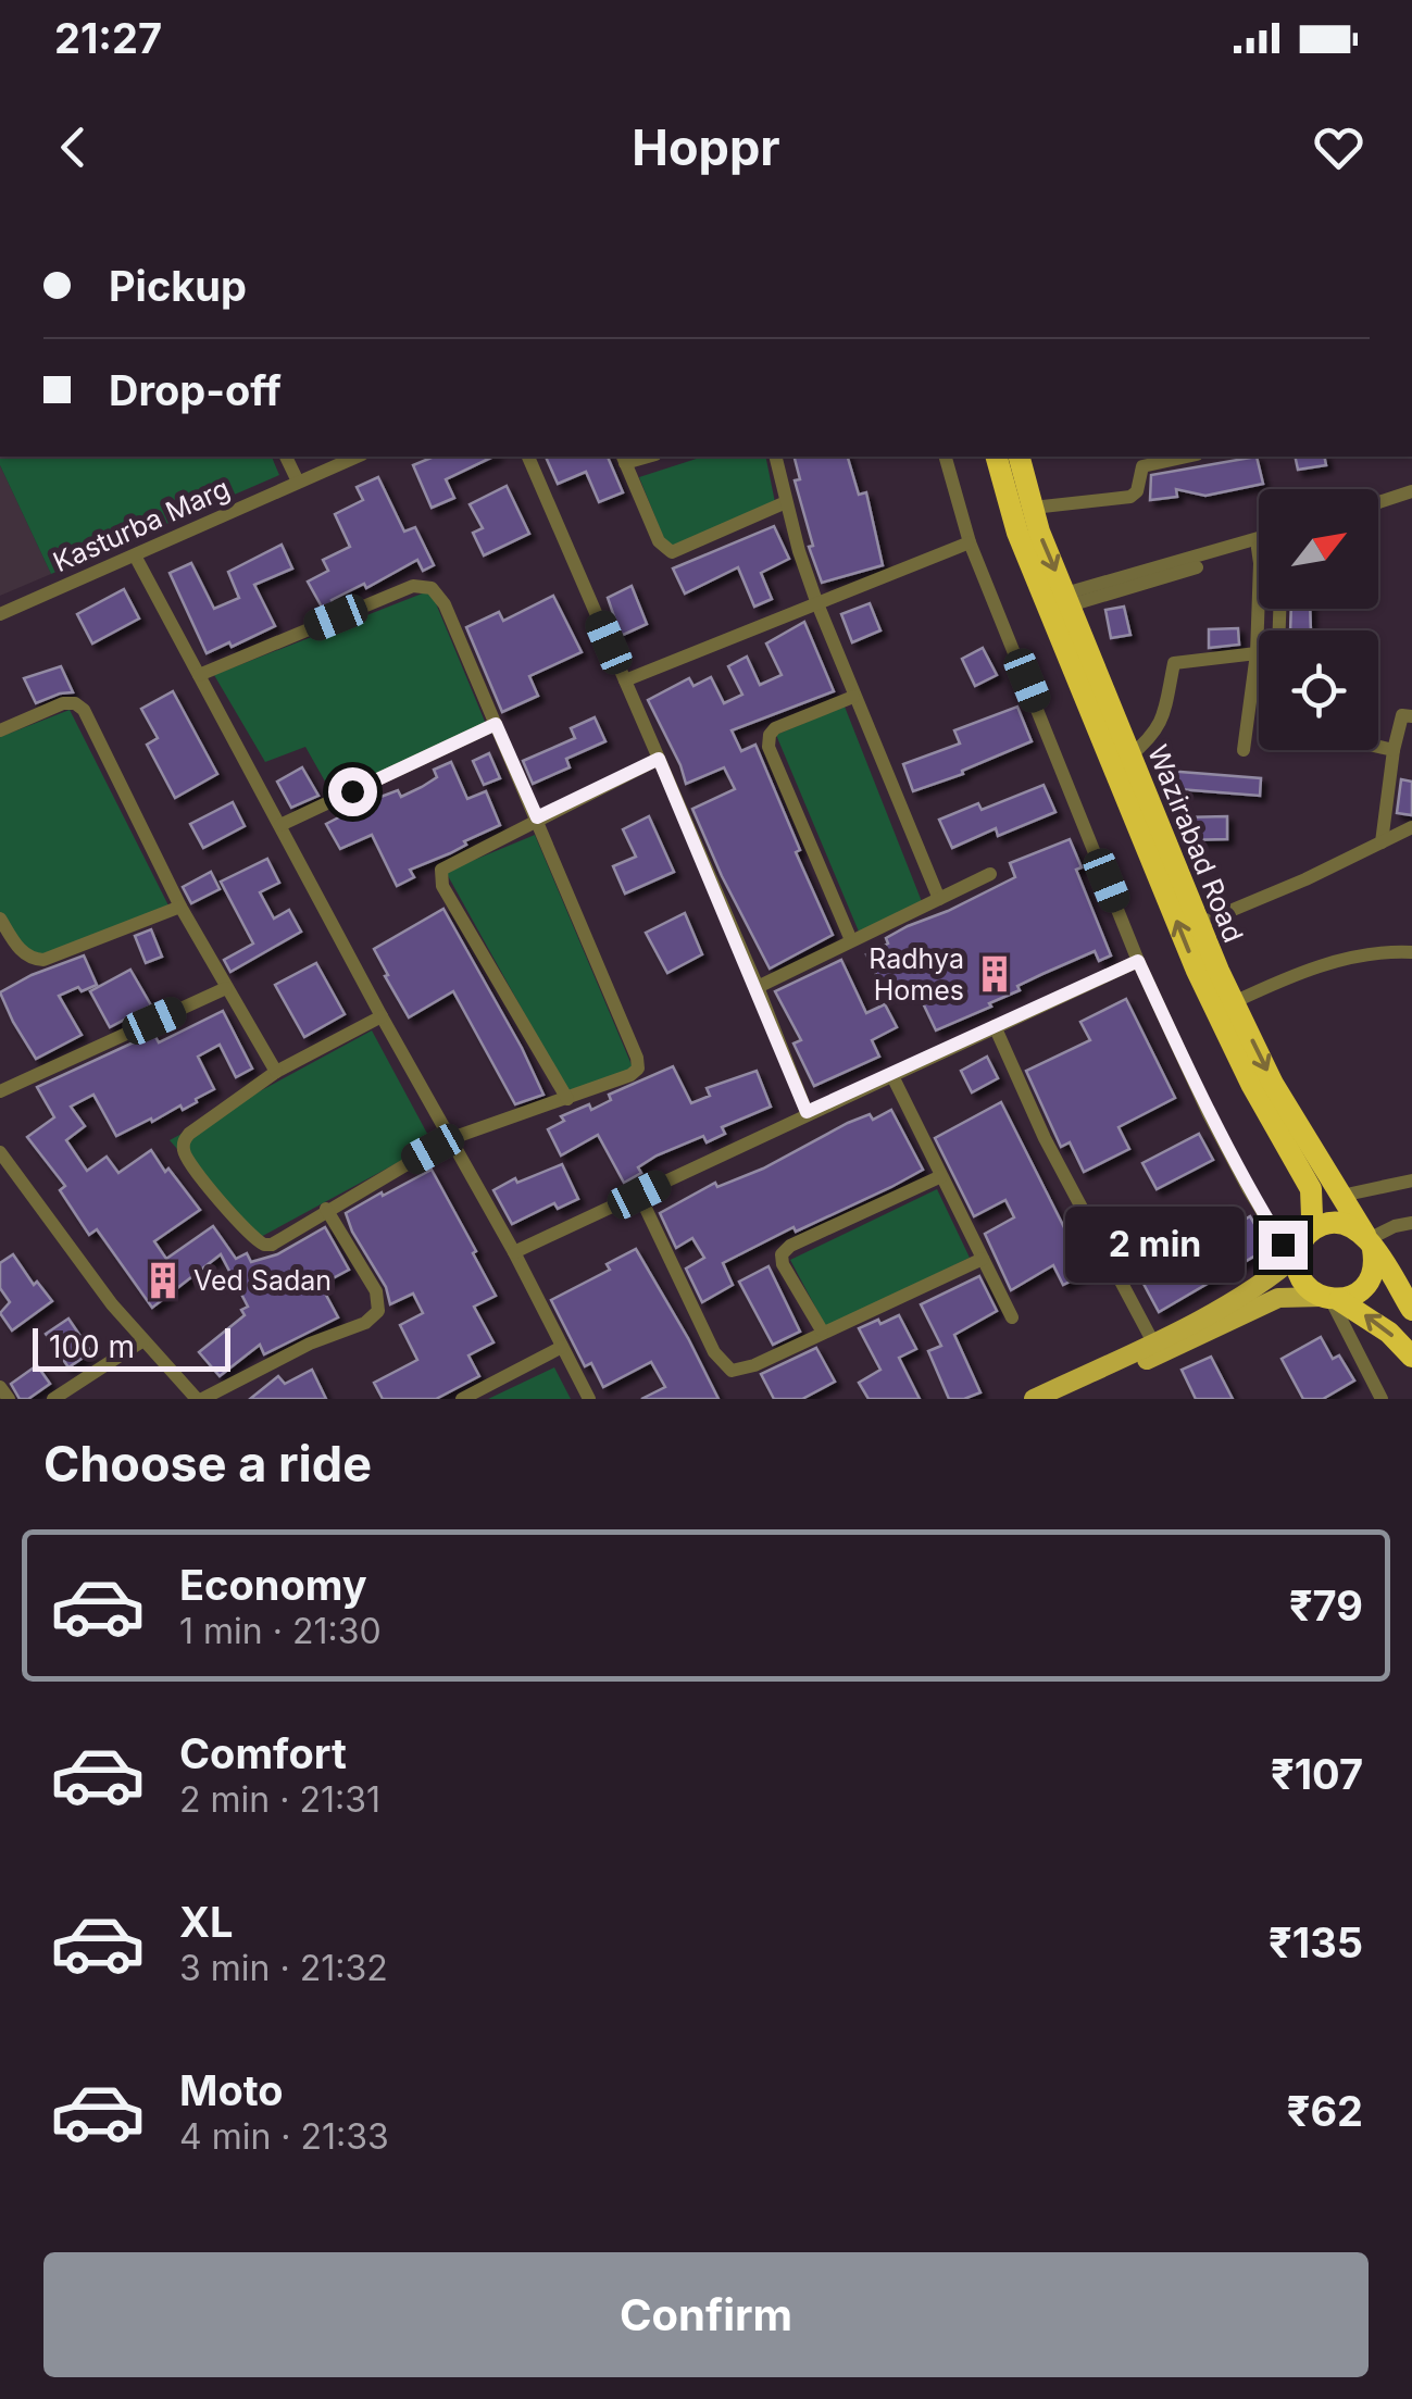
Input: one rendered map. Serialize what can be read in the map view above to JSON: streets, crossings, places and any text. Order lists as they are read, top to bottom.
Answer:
{
  "streets": {
    "highway": ["Wazirabad Road"],
    "street": ["Kasturba Marg"]
  },
  "places": {
    "building": ["Radhya Homes", "Ved Sadan"]
  },
  "scale_bar": "100 m",
  "north": "top right",
  "page": {
    "status": "21:27",
    "header": "Hoppr",
    "banner": ["Pickup", "Drop-off"],
    "bubble": "2 min",
    "scale": "100 m",
    "heading": "Choose a ride",
    "list": [
      {
        "name": "Economy",
        "note": "1 min · 21:30",
        "value": "₹79"
      },
      {
        "name": "Comfort",
        "note": "2 min · 21:31",
        "value": "₹107"
      },
      {
        "name": "XL",
        "note": "3 min · 21:32",
        "value": "₹135"
      },
      {
        "name": "Moto",
        "note": "4 min · 21:33",
        "value": "₹62"
      }
    ],
    "buttons": "Confirm"
  }
}
